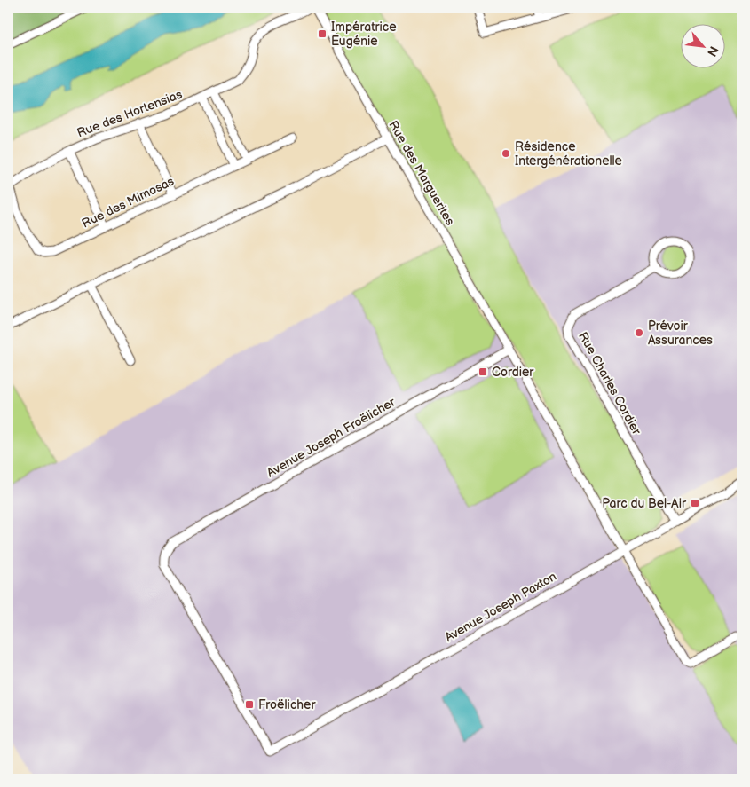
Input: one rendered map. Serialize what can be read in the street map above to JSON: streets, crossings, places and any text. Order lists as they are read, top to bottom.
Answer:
{
  "streets": {
    "street": [
      "Rue des Hortensias",
      "Rue des Marguerites",
      "Rue des Mimosas",
      "Rue Charles Cordier",
      "Avenue Joseph Froëlicher",
      "Avenue Joseph Paxton"
    ]
  },
  "crossings": [
    ["Rue des Hortensias", "Rue des Mimosas"],
    ["Rue des Marguerites", "Avenue Joseph Froëlicher"],
    ["Rue Charles Cordier", "Avenue Joseph Paxton"],
    ["Avenue Joseph Froëlicher", "Avenue Joseph Paxton"]
  ],
  "places": {
    "transit": [
      "Impératrice Eugénie",
      "Cordier",
      "Parc du Bel-Air",
      "Froëlicher"
    ],
    "other": ["Résidence Intergénérationelle", "Prévoir Assurances"]
  },
  "north": "bottom right"
}
